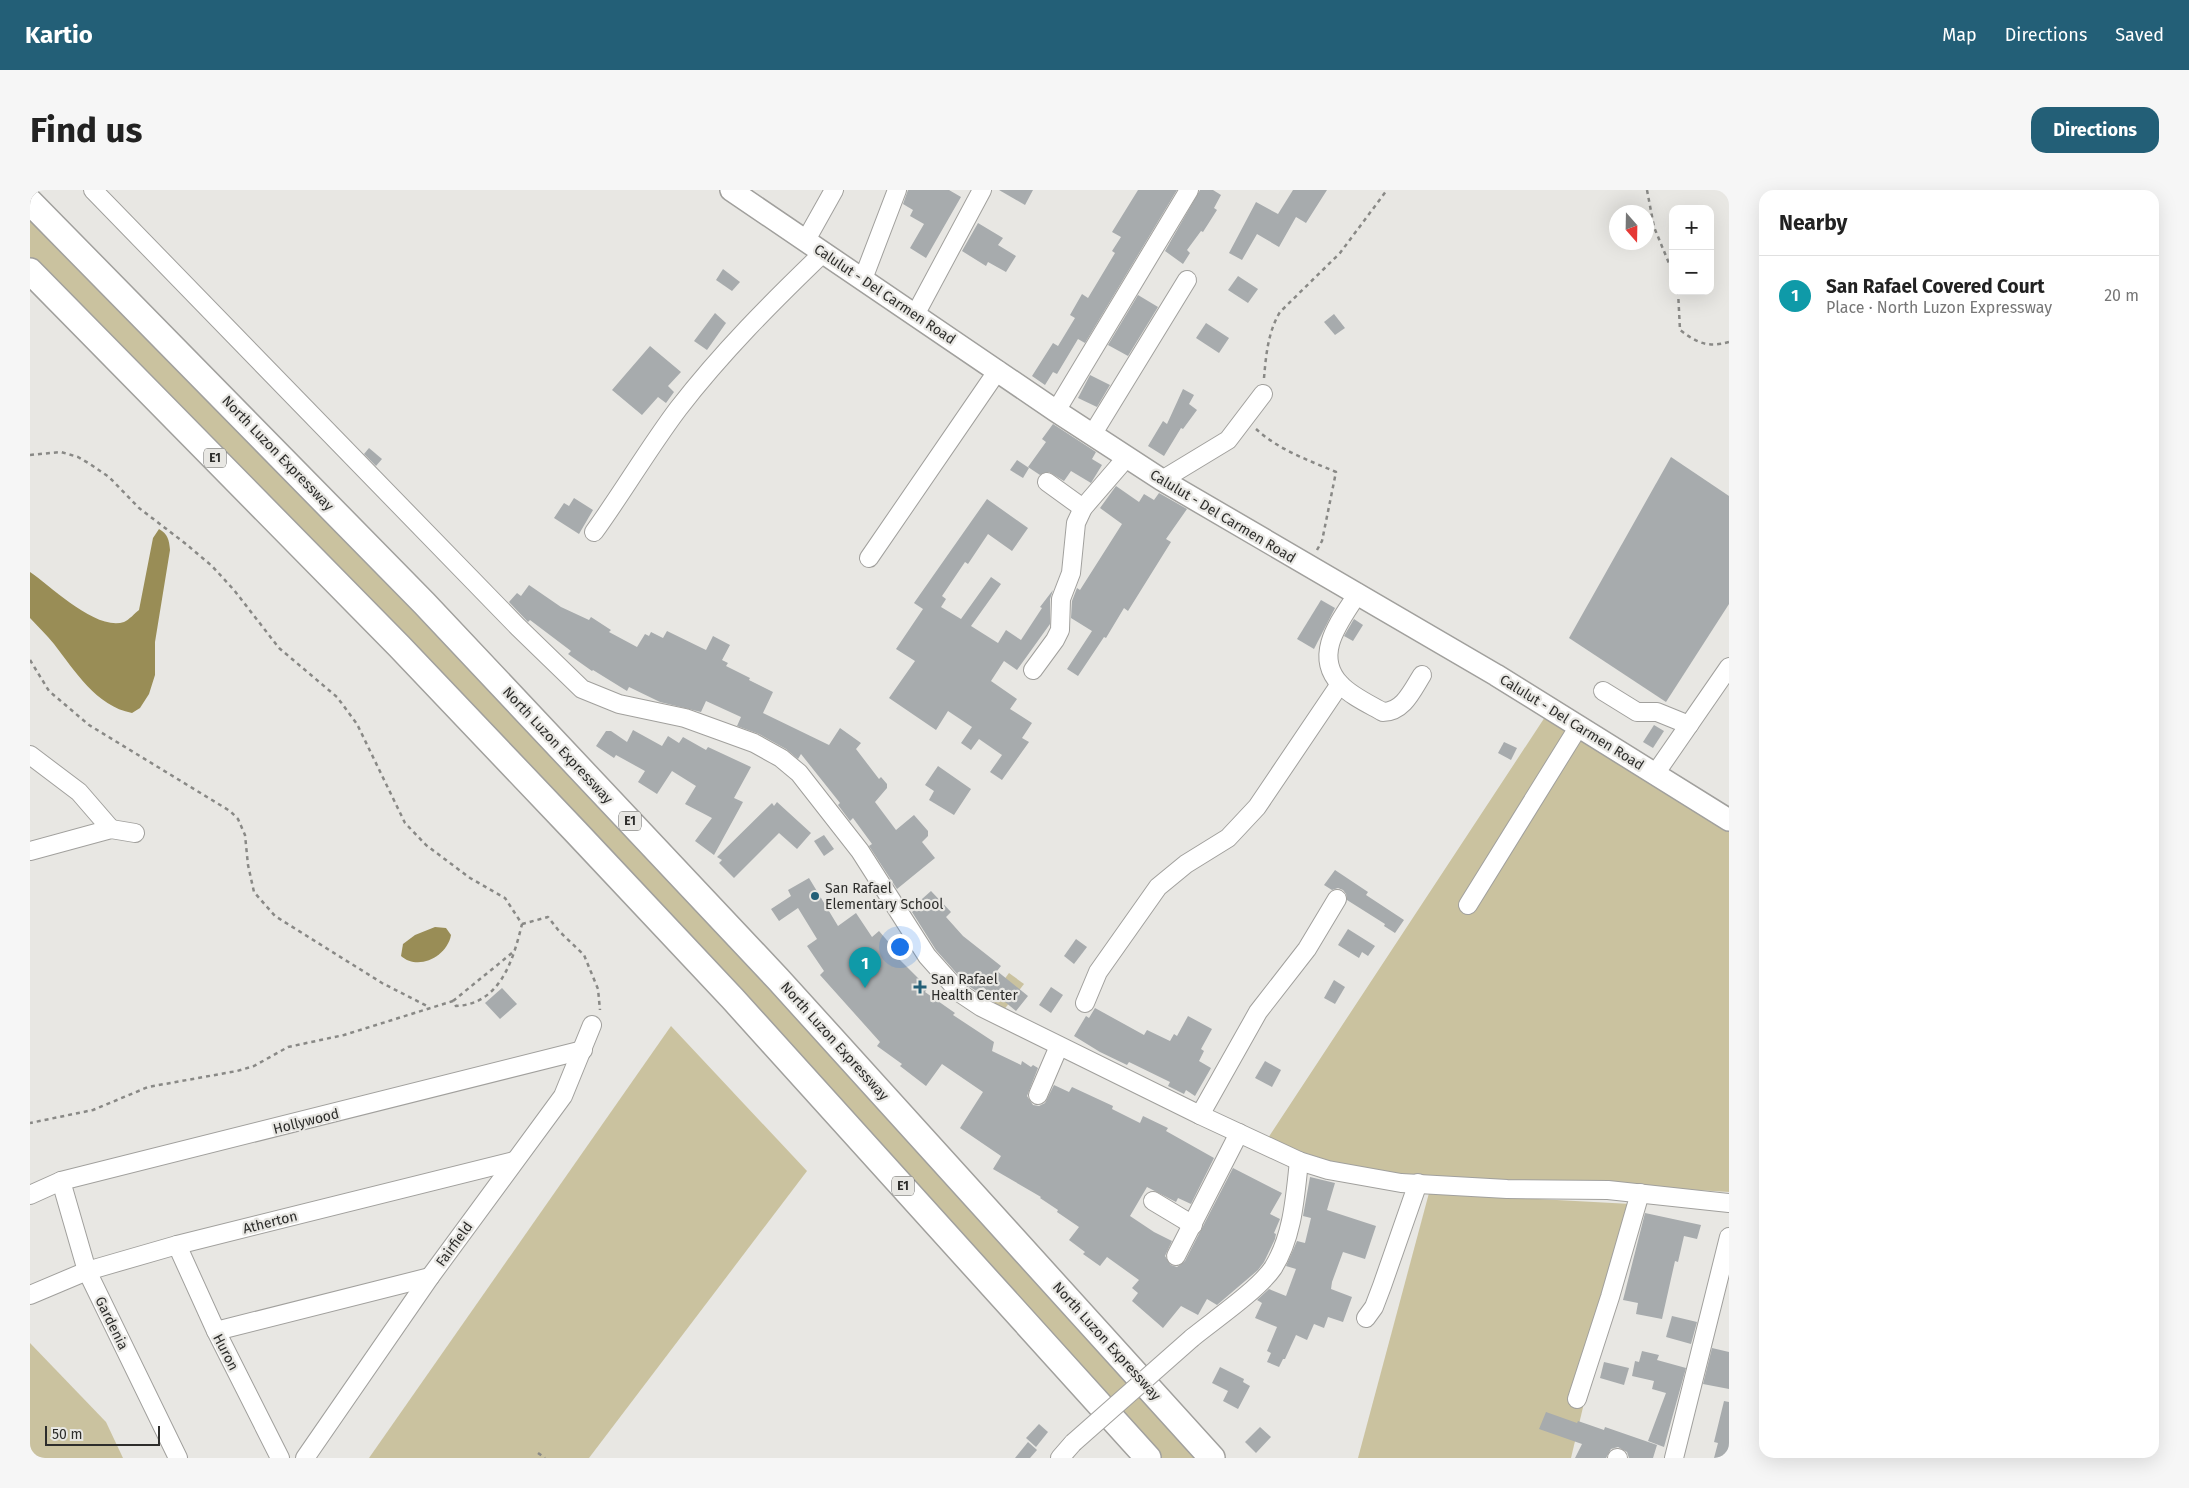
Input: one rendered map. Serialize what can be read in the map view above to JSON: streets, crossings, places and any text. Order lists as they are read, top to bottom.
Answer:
{
  "streets": {
    "highway": ["North Luzon Expressway", "E1"],
    "main road": ["Calulut - Del Carmen Road"],
    "street": [
      "Hollywood",
      "Atherton",
      "Fairfield",
      "Gardenia",
      "Huron"
    ]
  },
  "crossings": [
    ["Hollywood", "Fairfield"],
    ["Hollywood", "Gardenia"],
    ["Atherton", "Fairfield"],
    ["Atherton", "Gardenia"],
    ["Atherton", "Huron"]
  ],
  "places": {
    "other": ["San Rafael Elementary School"],
    "health": ["San Rafael Health Center"]
  },
  "scale_bar": "50 m",
  "north": "bottom",
  "page": {
    "header": "Kartio",
    "nav": ["Map", "Directions", "Saved"],
    "buttons": "Directions",
    "title": "Find us",
    "heading": "Nearby",
    "map_buttons": ["+", "−"],
    "list": [
      {
        "mark": "1",
        "name": "San Rafael Covered Court",
        "note": "Place · North Luzon Expressway",
        "value": "20 m"
      }
    ],
    "pins": "1",
    "scale": "50 m"
  }
}
